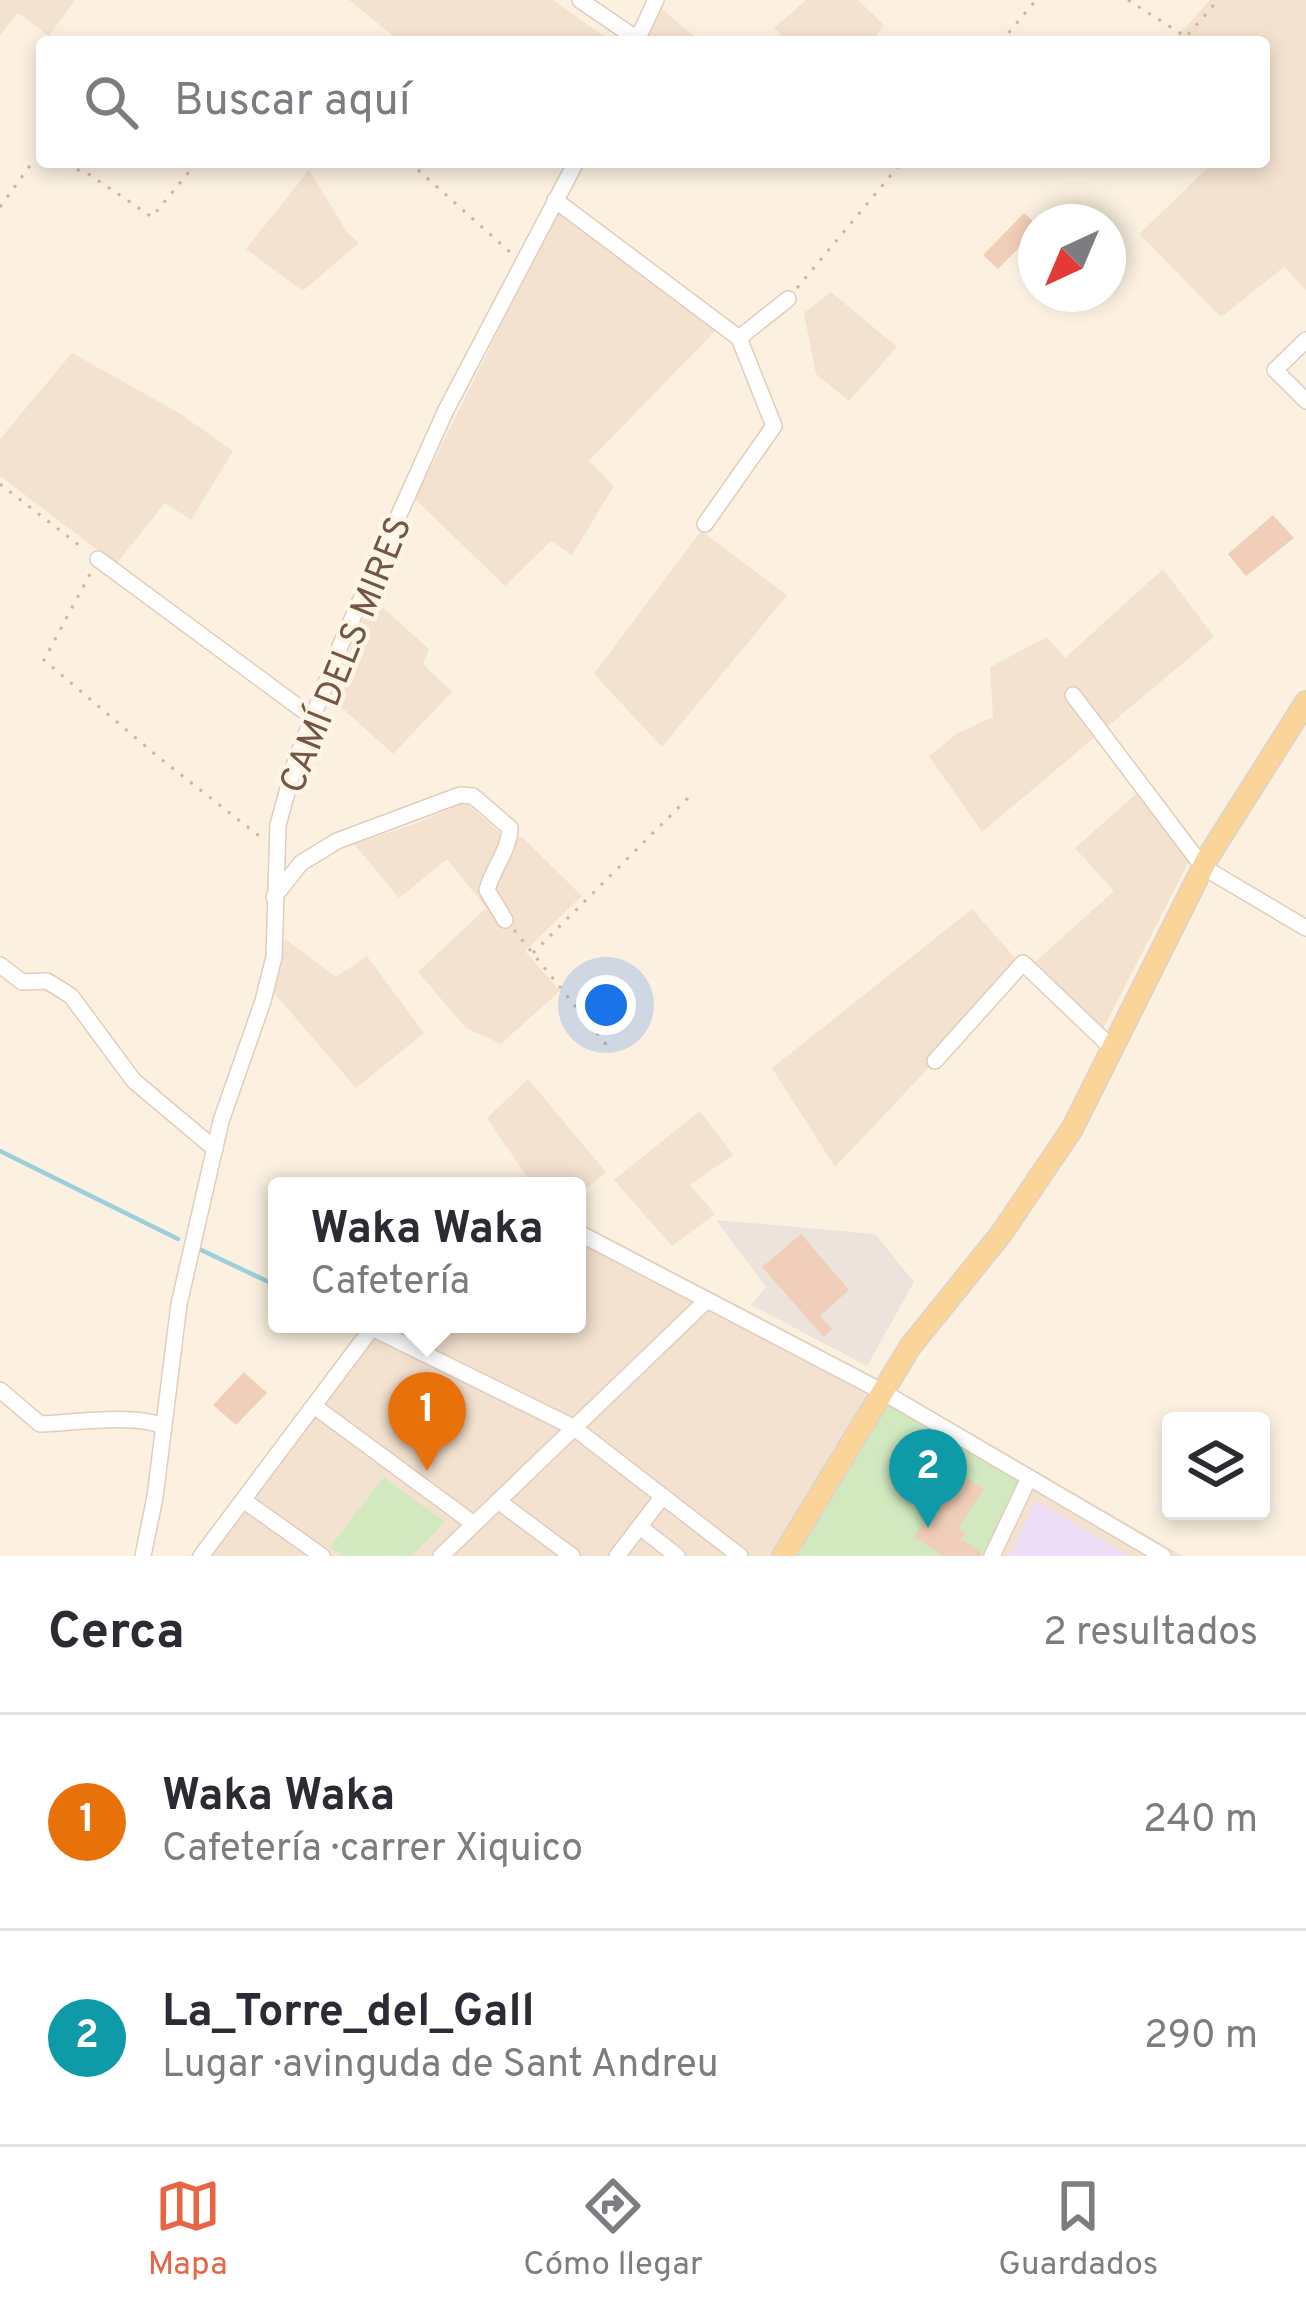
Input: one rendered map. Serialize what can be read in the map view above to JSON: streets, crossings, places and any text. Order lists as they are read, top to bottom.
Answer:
{
  "streets": {
    "street": ["CAMÍ DELS MIRES"]
  },
  "north": "bottom left",
  "page": {
    "search": "Buscar aquí",
    "popup": ["Waka Waka", "Cafetería"],
    "pins": ["1", "2"],
    "heading": ["Cerca", "2 resultados"],
    "list": [
      {
        "mark": "1",
        "name": "Waka Waka",
        "note": "Cafetería · carrer Xiquico",
        "value": "240 m"
      },
      {
        "mark": "2",
        "name": "La_Torre_del_Gall",
        "note": "Lugar · avinguda de Sant Andreu",
        "value": "290 m"
      }
    ],
    "nav": ["Mapa", "Cómo llegar", "Guardados"]
  }
}
